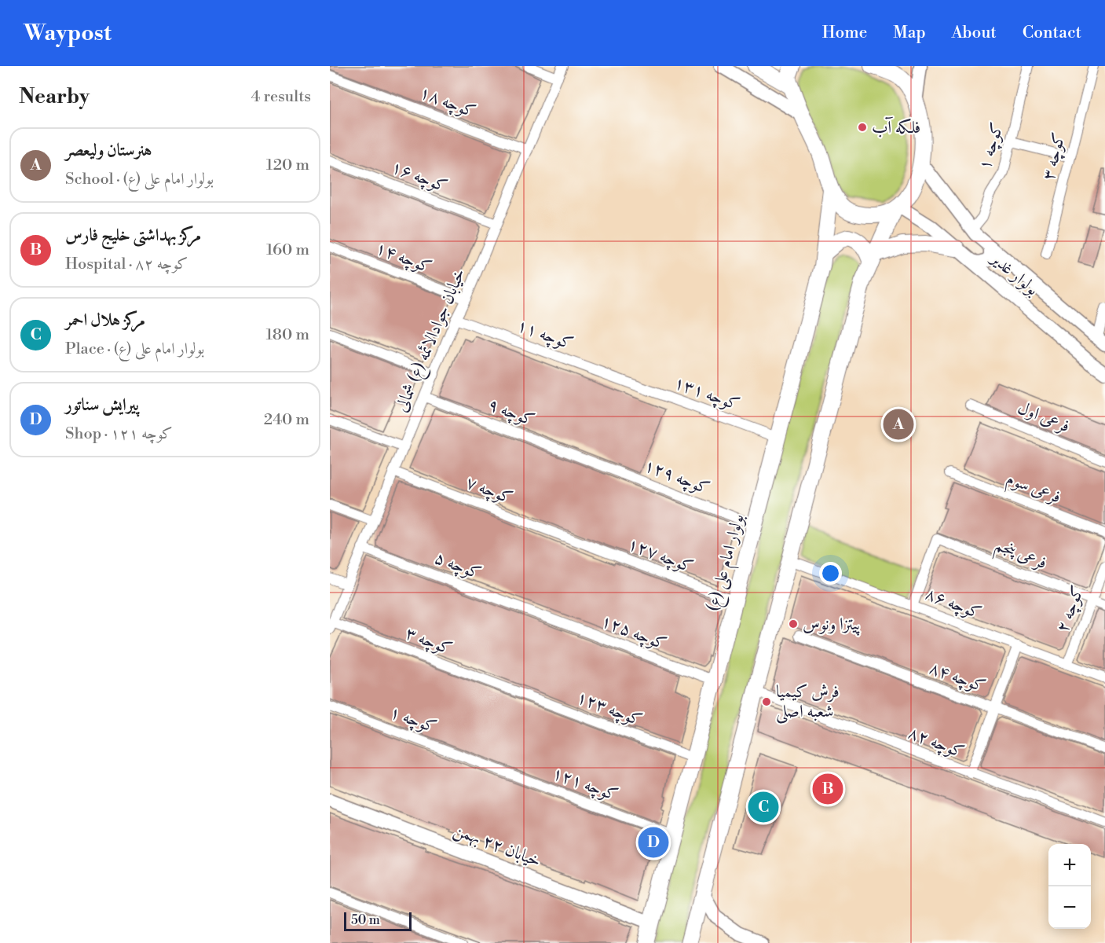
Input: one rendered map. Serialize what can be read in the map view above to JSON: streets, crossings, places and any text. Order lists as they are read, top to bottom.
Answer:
{
  "streets": {
    "main road": ["بولوار امام علی (ع)"],
    "street": [
      "کوچه ۱۸",
      "کوچه ۱",
      "کوچه ۳",
      "کوچه ۱۶",
      "کوچه ۱۴",
      "بولوار غدیر",
      "کوچه ۱۱",
      "خیابان جوادالائمه (ع) شمالی",
      "کوچه ۱۳۱",
      "کوچه ۹",
      "فرعی اول",
      "کوچه ۱۲۹",
      "فرعی سوم",
      "کوچه ۷",
      "فرعی پنجم",
      "کوچه ۱۲۷",
      "کوچه ۵",
      "کوچه ۸۶",
      "کوچه ۲",
      "کوچه ۱۲۵",
      "کوچه ۸۴",
      "کوچه ۱۲۳",
      "کوچه ۸۲",
      "کوچه ۱۲۱",
      "خیابان ۲۲ بهمن"
    ]
  },
  "crossings": [
    ["کوچه ۱۸", "خیابان جوادالائمه (ع) شمالی"],
    ["کوچه ۱", "بولوار غدیر"],
    ["کوچه ۱", "کوچه ۱۲۱"],
    ["کوچه ۳", "خیابان جوادالائمه (ع) شمالی"],
    ["کوچه ۳", "کوچه ۱۲۳"],
    ["کوچه ۱۶", "خیابان جوادالائمه (ع) شمالی"],
    ["کوچه ۱۴", "خیابان جوادالائمه (ع) شمالی"],
    ["کوچه ۱۱", "خیابان جوادالائمه (ع) شمالی"],
    ["کوچه ۱۱", "کوچه ۱۳۱"],
    ["خیابان جوادالائمه (ع) شمالی", "کوچه ۹"],
    ["خیابان جوادالائمه (ع) شمالی", "کوچه ۷"],
    ["خیابان جوادالائمه (ع) شمالی", "کوچه ۵"],
    ["کوچه ۱۳۱", "بولوار امام علی (ع)"],
    ["کوچه ۹", "کوچه ۱۲۹"],
    ["کوچه ۱۲۹", "بولوار امام علی (ع)"],
    ["کوچه ۷", "کوچه ۱۲۷"],
    ["فرعی پنجم", "کوچه ۸۶"],
    ["فرعی پنجم", "کوچه ۲"],
    ["کوچه ۱۲۷", "بولوار امام علی (ع)"],
    ["بولوار امام علی (ع)", "کوچه ۱۲۵"],
    ["بولوار امام علی (ع)", "کوچه ۱۲۳"],
    ["بولوار امام علی (ع)", "کوچه ۱۲۱"],
    ["بولوار امام علی (ع)", "خیابان ۲۲ بهمن"],
    ["کوچه ۵", "کوچه ۱۲۵"],
    ["کوچه ۸۶", "کوچه ۲"]
  ],
  "places": ["فلکه آب", "پیتزا ونوس", "فرش کیمیا شعبه اصلی"],
  "scale_bar": "50 m",
  "page": {
    "header": "Waypost",
    "nav": [
      "Home",
      "Map",
      "About",
      "Contact"
    ],
    "heading": ["Nearby", "4 results"],
    "list": [
      {
        "mark": "A",
        "name": "هنرستان ولیعصر",
        "note": "School · بولوار امام علی (ع)",
        "value": "120 m"
      },
      {
        "mark": "B",
        "name": "مرکز بهداشتی خلیج فارس",
        "note": "Hospital · کوچه ۸۲",
        "value": "160 m"
      },
      {
        "mark": "C",
        "name": "مرکز هلال احمر",
        "note": "Place · بولوار امام علی (ع)",
        "value": "180 m"
      },
      {
        "mark": "D",
        "name": "پیرایش سناتور",
        "note": "Shop · کوچه ۱۲۱",
        "value": "240 m"
      }
    ],
    "pins": [
      "A",
      "B",
      "C",
      "D"
    ],
    "map_buttons": ["+", "−"],
    "scale": "50 m"
  }
}
